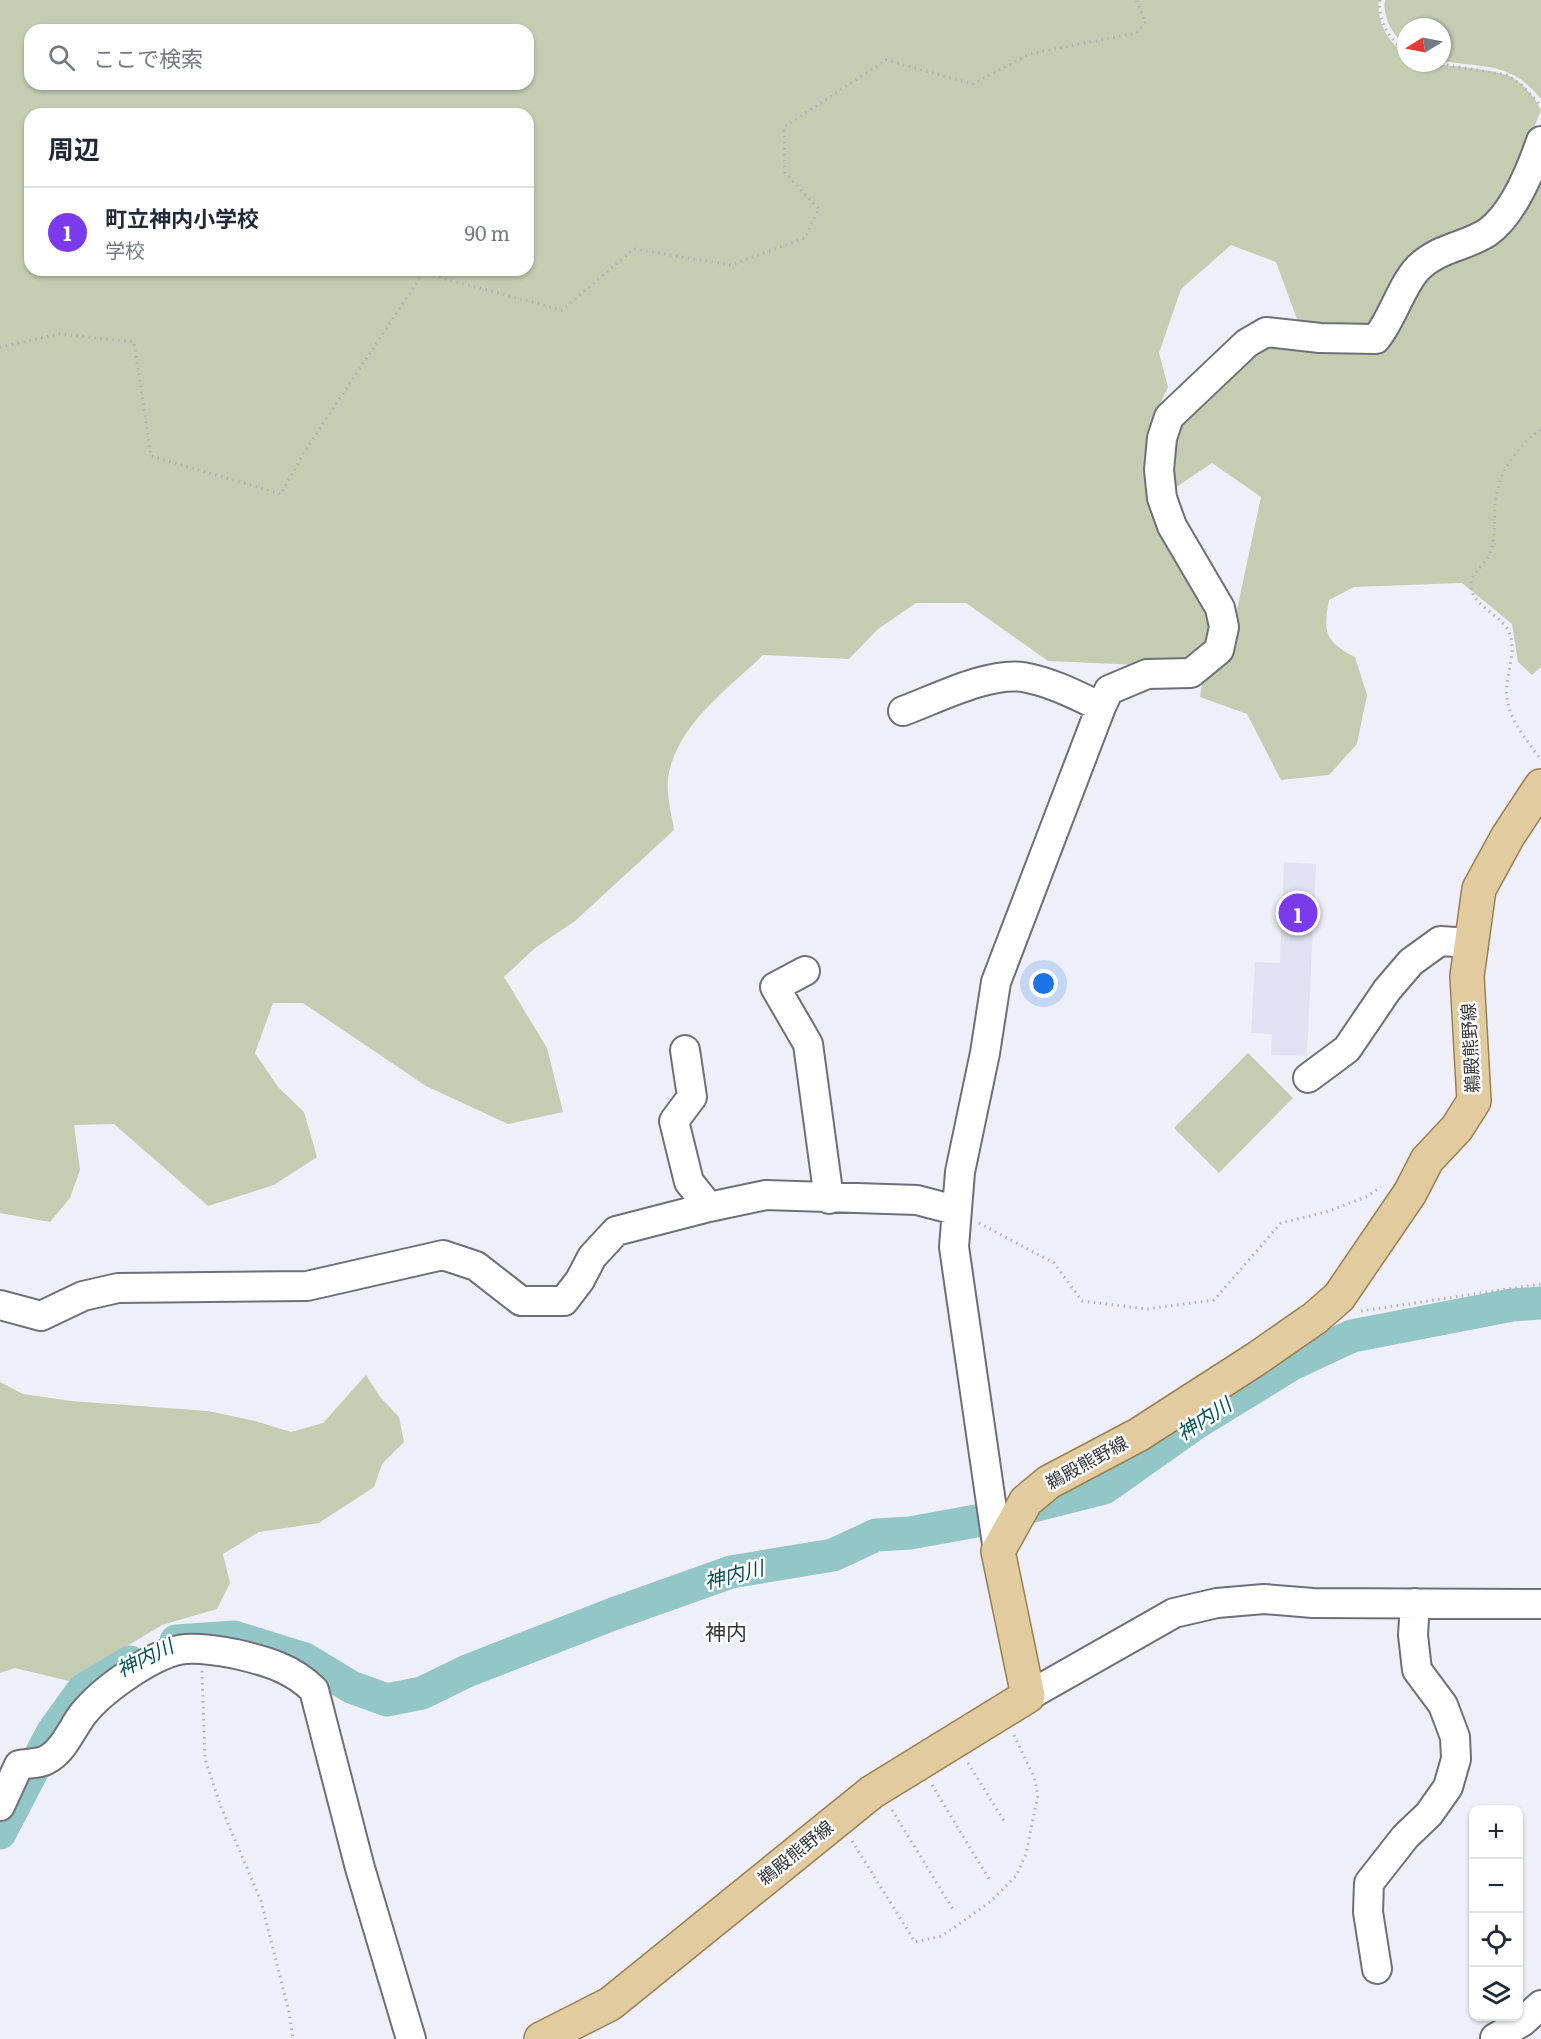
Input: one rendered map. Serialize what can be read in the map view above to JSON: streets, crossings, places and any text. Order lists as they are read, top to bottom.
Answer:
{
  "streets": {
    "main road": ["鵜殿熊野線"]
  },
  "districts": ["神内"],
  "water": ["神内川"],
  "north": "left",
  "page": {
    "search": "ここで検索",
    "heading": "周辺",
    "list": [
      {
        "mark": "1",
        "name": "町立神内小学校",
        "note": "学校",
        "value": "90 m"
      }
    ],
    "pins": "1",
    "map_buttons": ["+", "−"]
  }
}
